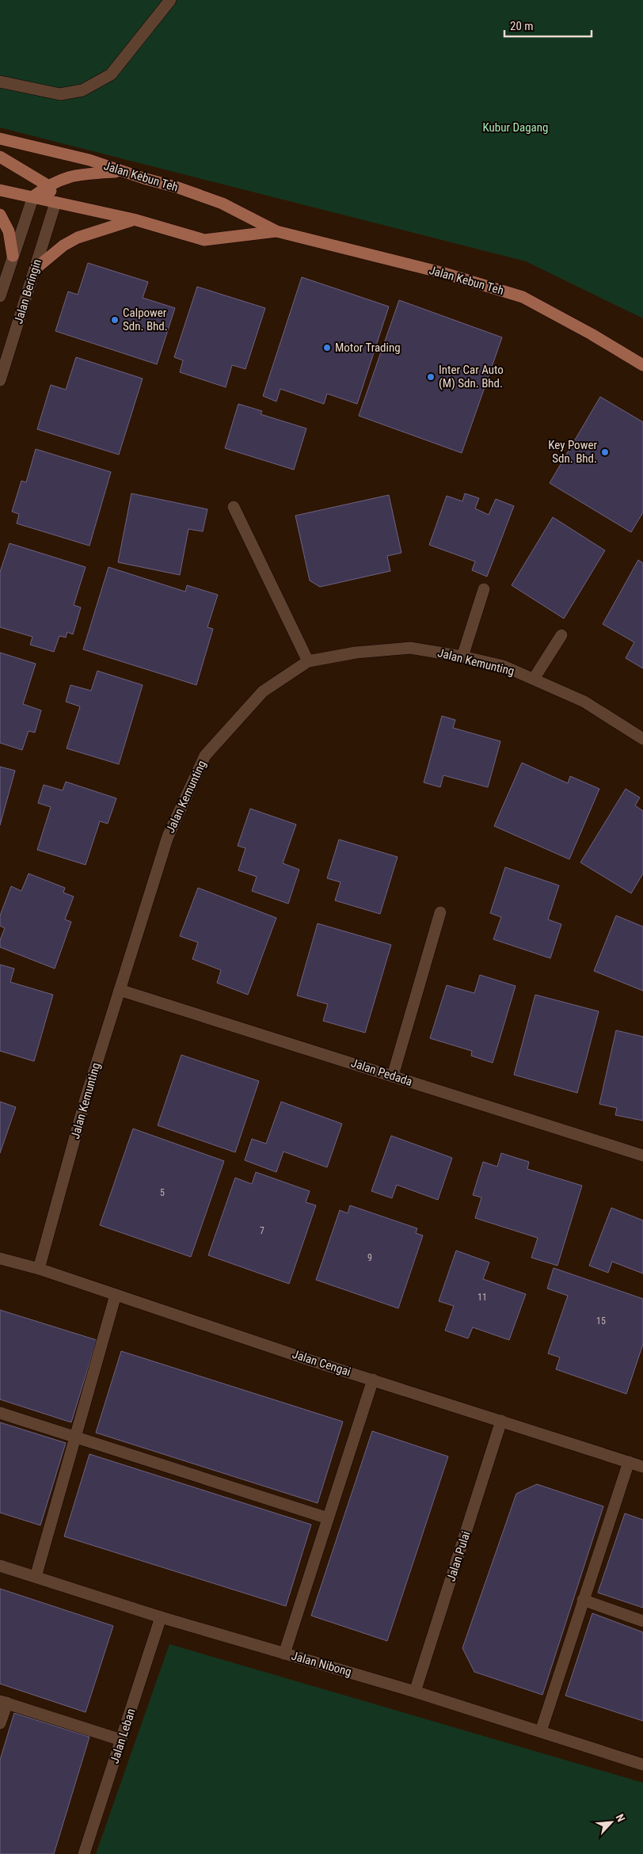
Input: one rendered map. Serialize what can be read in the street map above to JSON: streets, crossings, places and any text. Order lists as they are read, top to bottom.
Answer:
{
  "streets": {
    "main road": ["Jalan Kebun Teh"],
    "street": [
      "Jalan Beringin",
      "Jalan Kemunting",
      "Jalan Pedada",
      "Jalan Cengai",
      "Jalan Pulai",
      "Jalan Nibong",
      "Jalan Leban"
    ]
  },
  "crossings": [
    ["Jalan Kebun Teh", "Jalan Beringin"],
    ["Jalan Kemunting", "Jalan Pedada"],
    ["Jalan Kemunting", "Jalan Cengai"],
    ["Jalan Cengai", "Jalan Pulai"],
    ["Jalan Pulai", "Jalan Nibong"],
    ["Jalan Nibong", "Jalan Leban"]
  ],
  "parks": ["Kubur Dagang"],
  "places": [
    "Calpower Sdn. Bhd.",
    "Motor Trading",
    "Inter Car Auto (M) Sdn. Bhd.",
    "Key Power Sdn. Bhd."
  ],
  "house_numbers": [
    "5",
    "7",
    "9",
    "11",
    "15"
  ],
  "scale_bar": "20 m",
  "north": "top right"
}
